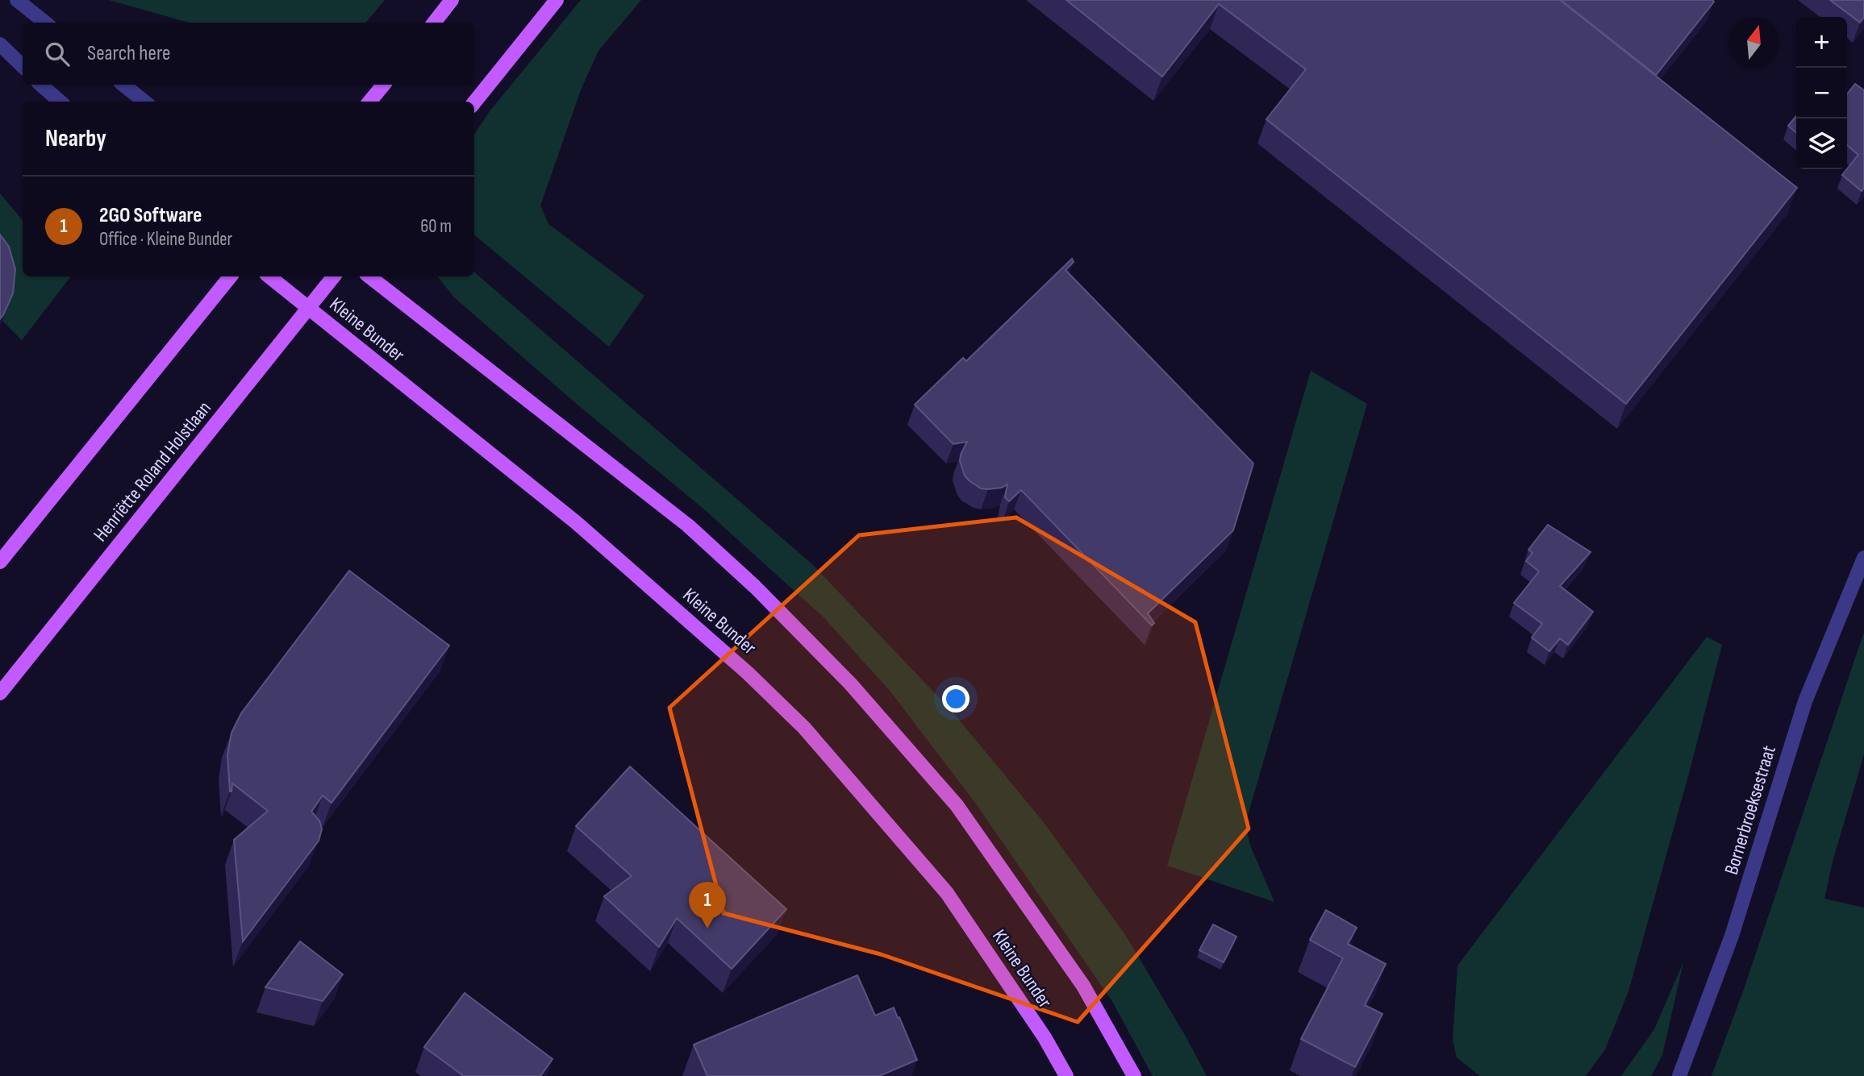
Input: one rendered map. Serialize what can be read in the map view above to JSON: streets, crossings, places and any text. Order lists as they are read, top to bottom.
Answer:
{
  "streets": {
    "main road": ["Kleine Bunder", "Henriëtte Roland Holstlaan"],
    "street": ["Bornerbroeksestraat"]
  },
  "crossings": [
    ["Kleine Bunder", "Henriëtte Roland Holstlaan"]
  ],
  "north": "top",
  "page": {
    "map_buttons": ["+", "−"],
    "search": "Search here",
    "heading": "Nearby",
    "list": [
      {
        "mark": "1",
        "name": "2GO Software",
        "note": "Office · Kleine Bunder",
        "value": "60 m"
      }
    ],
    "pins": "1"
  }
}
